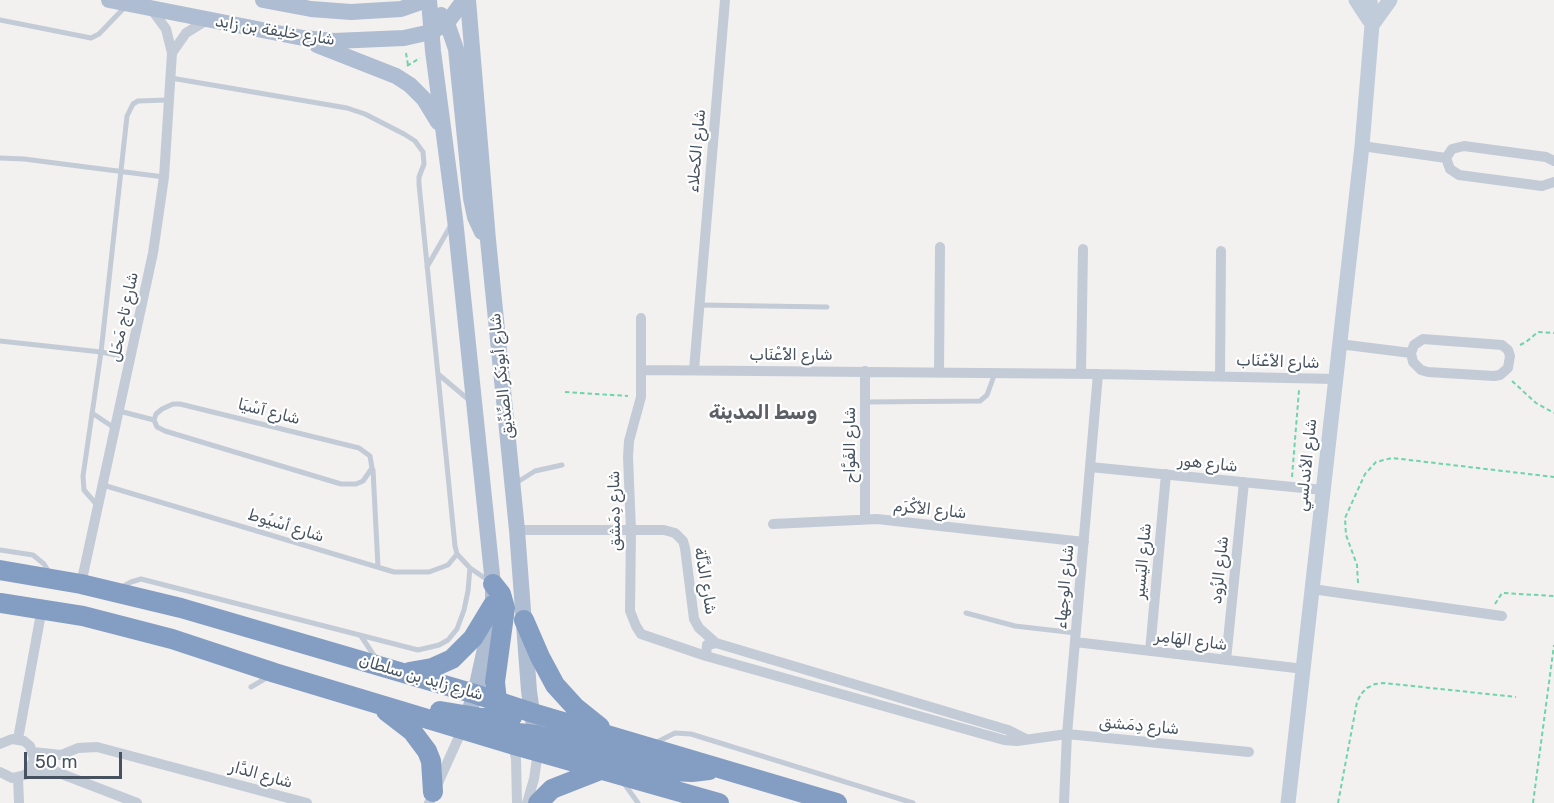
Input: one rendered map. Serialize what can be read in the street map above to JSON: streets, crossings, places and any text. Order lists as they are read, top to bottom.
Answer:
{
  "streets": {
    "highway": ["شارع زايد بن سلطان"],
    "main road": ["شارع خليفة بن زايد", "شارع أبوبَكر الصِّدِّيق"],
    "street": [
      "شارع الكحلاء",
      "شارع تاج مَحَل",
      "شارع الأَعْنَاب",
      "شارع الفَوَّاح",
      "شارع هور",
      "شارع الأندلسي",
      "شارع الأَكْرَم",
      "شارع دِمَشق",
      "شارع اليَسير",
      "شارع الزُود",
      "شارع الدَّلَّة",
      "شارع الوجهاء",
      "شارع الهَامِر",
      "شارع الدَّار"
    ],
    "lane": ["شارع آسْيَا", "شارع أسْيُوط"]
  },
  "crossings": [
    ["شارع خليفة بن زايد", "شارع تاج مَحَل"],
    ["شارع خليفة بن زايد", "شارع أبوبَكر الصِّدِّيق"],
    ["شارع الكحلاء", "شارع الأَعْنَاب"],
    ["شارع تاج مَحَل", "شارع أسْيُوط"],
    ["شارع تاج مَحَل", "شارع زايد بن سلطان"],
    ["شارع الأَعْنَاب", "شارع الفَوَّاح"],
    ["شارع الأَعْنَاب", "شارع الأندلسي"],
    ["شارع الأَعْنَاب", "شارع دِمَشق"],
    ["شارع الأَعْنَاب", "شارع الوجهاء"],
    ["شارع أبوبَكر الصِّدِّيق", "شارع الدَّلَّة"],
    ["شارع أبوبَكر الصِّدِّيق", "شارع زايد بن سلطان"],
    ["شارع الفَوَّاح", "شارع الأَكْرَم"],
    ["شارع هور", "شارع الأندلسي"],
    ["شارع هور", "شارع اليَسير"],
    ["شارع هور", "شارع الزُود"],
    ["شارع هور", "شارع الوجهاء"],
    ["شارع الأندلسي", "شارع الهَامِر"],
    ["شارع الأَكْرَم", "شارع الوجهاء"],
    ["شارع دِمَشق", "شارع الدَّلَّة"],
    ["شارع دِمَشق", "شارع الوجهاء"],
    ["شارع اليَسير", "شارع الهَامِر"],
    ["شارع الزُود", "شارع الهَامِر"],
    ["شارع الوجهاء", "شارع الهَامِر"]
  ],
  "districts": ["وسط المدينة"],
  "scale_bar": "50 m"
}
